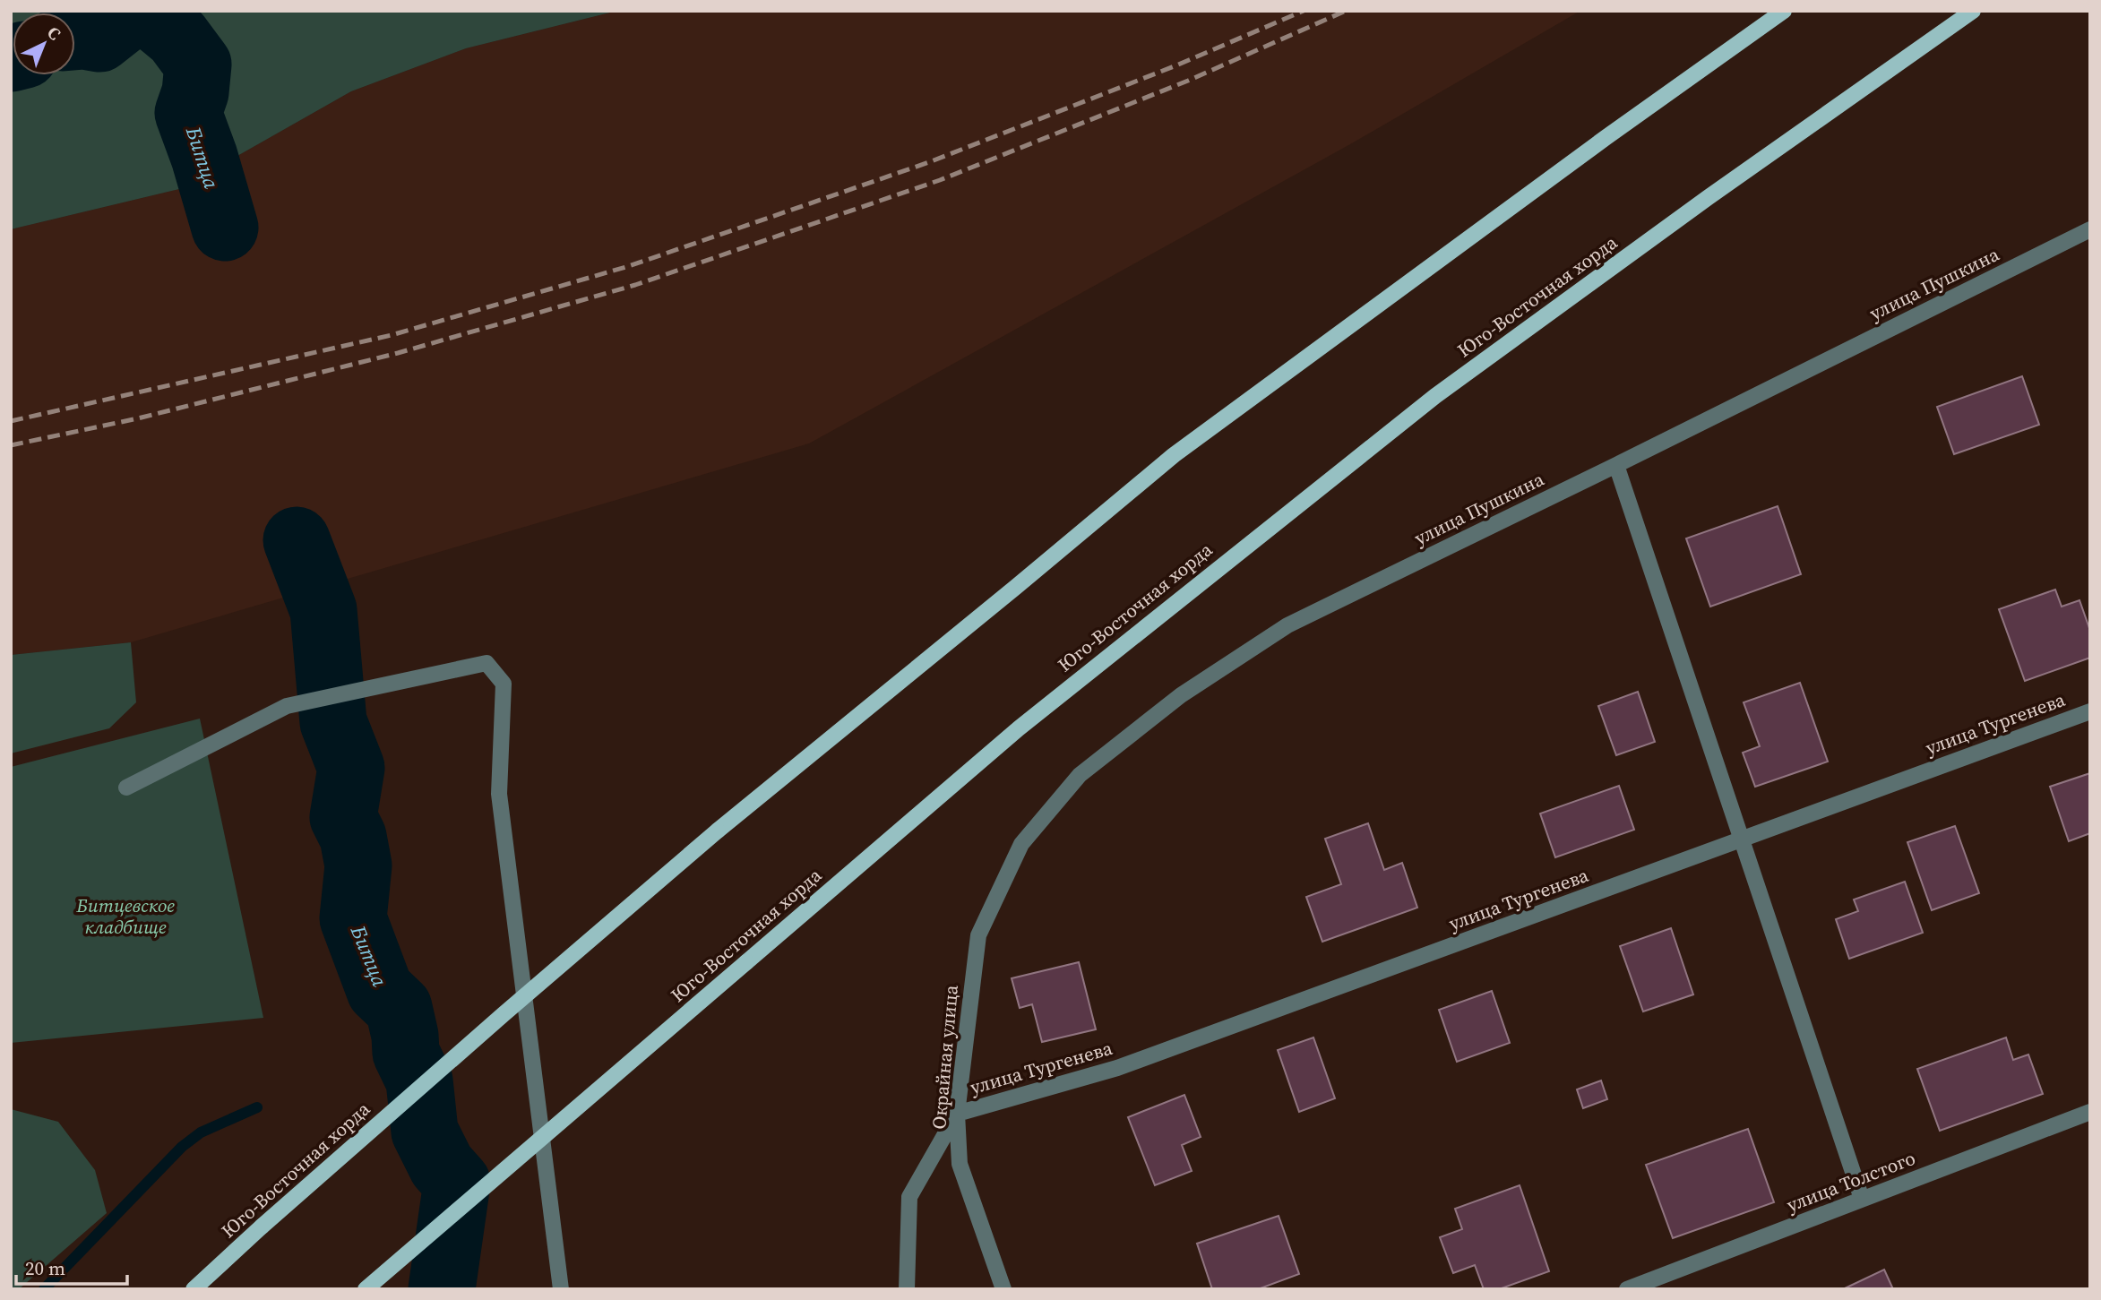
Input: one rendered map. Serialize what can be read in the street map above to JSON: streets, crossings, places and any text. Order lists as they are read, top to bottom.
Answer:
{
  "streets": {
    "main road": ["Юго-Восточная хорда"],
    "street": [
      "улица Пушкина",
      "улица Тургенева",
      "Окрайная улица",
      "улица Толстого"
    ]
  },
  "crossings": [
    ["улица Пушкина", "Окрайная улица"],
    ["улица Тургенева", "Окрайная улица"]
  ],
  "water": ["Битца"],
  "parks": ["Битцевское кладбище"],
  "scale_bar": "20 m",
  "north": "top right"
}
